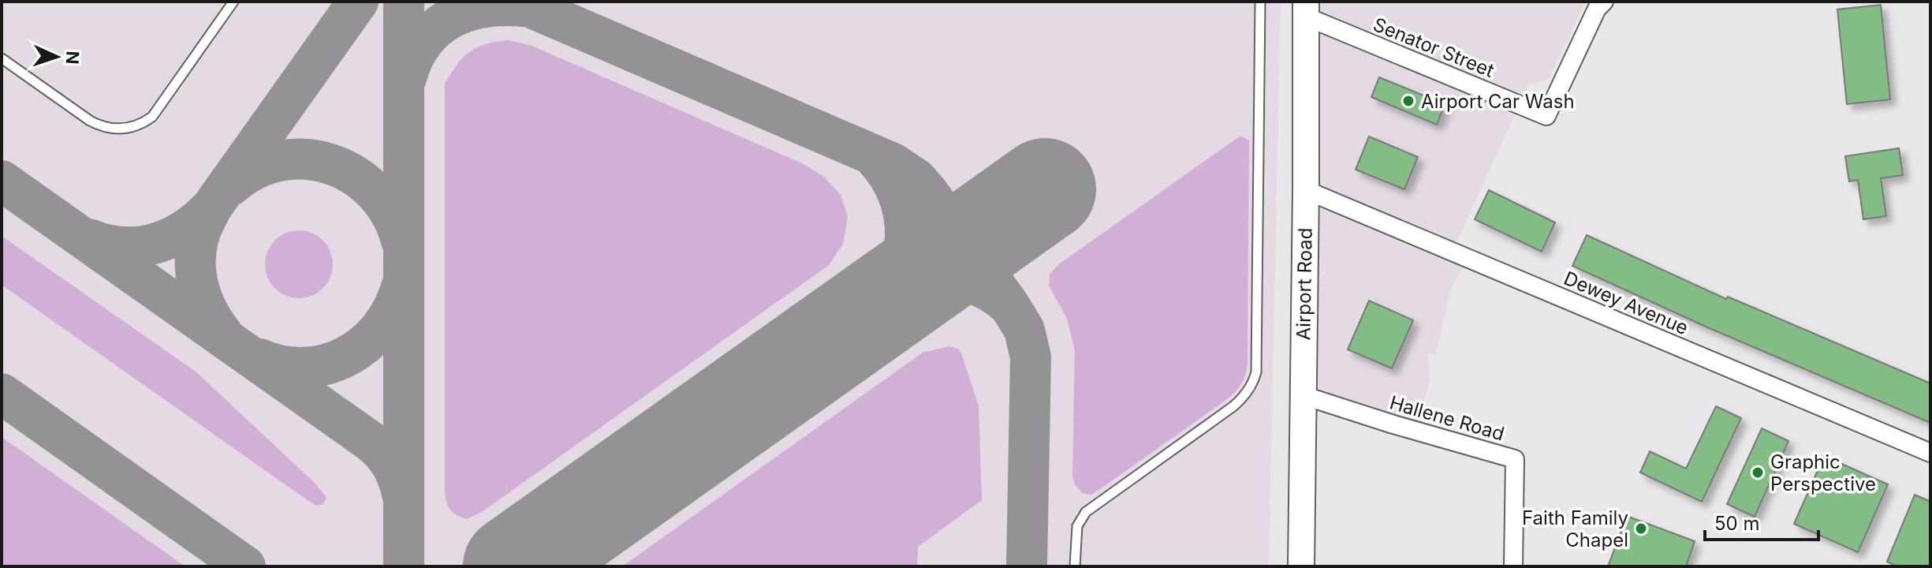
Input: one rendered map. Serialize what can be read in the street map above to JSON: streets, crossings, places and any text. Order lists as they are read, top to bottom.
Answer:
{
  "streets": {
    "main road": ["Airport Road"],
    "street": ["Senator Street", "Dewey Avenue", "Hallene Road"]
  },
  "crossings": [
    ["Senator Street", "Airport Road"],
    ["Airport Road", "Dewey Avenue"],
    ["Airport Road", "Hallene Road"]
  ],
  "places": ["Airport Car Wash", "Graphic Perspective", "Faith Family Chapel"],
  "scale_bar": "50 m",
  "north": "right"
}
